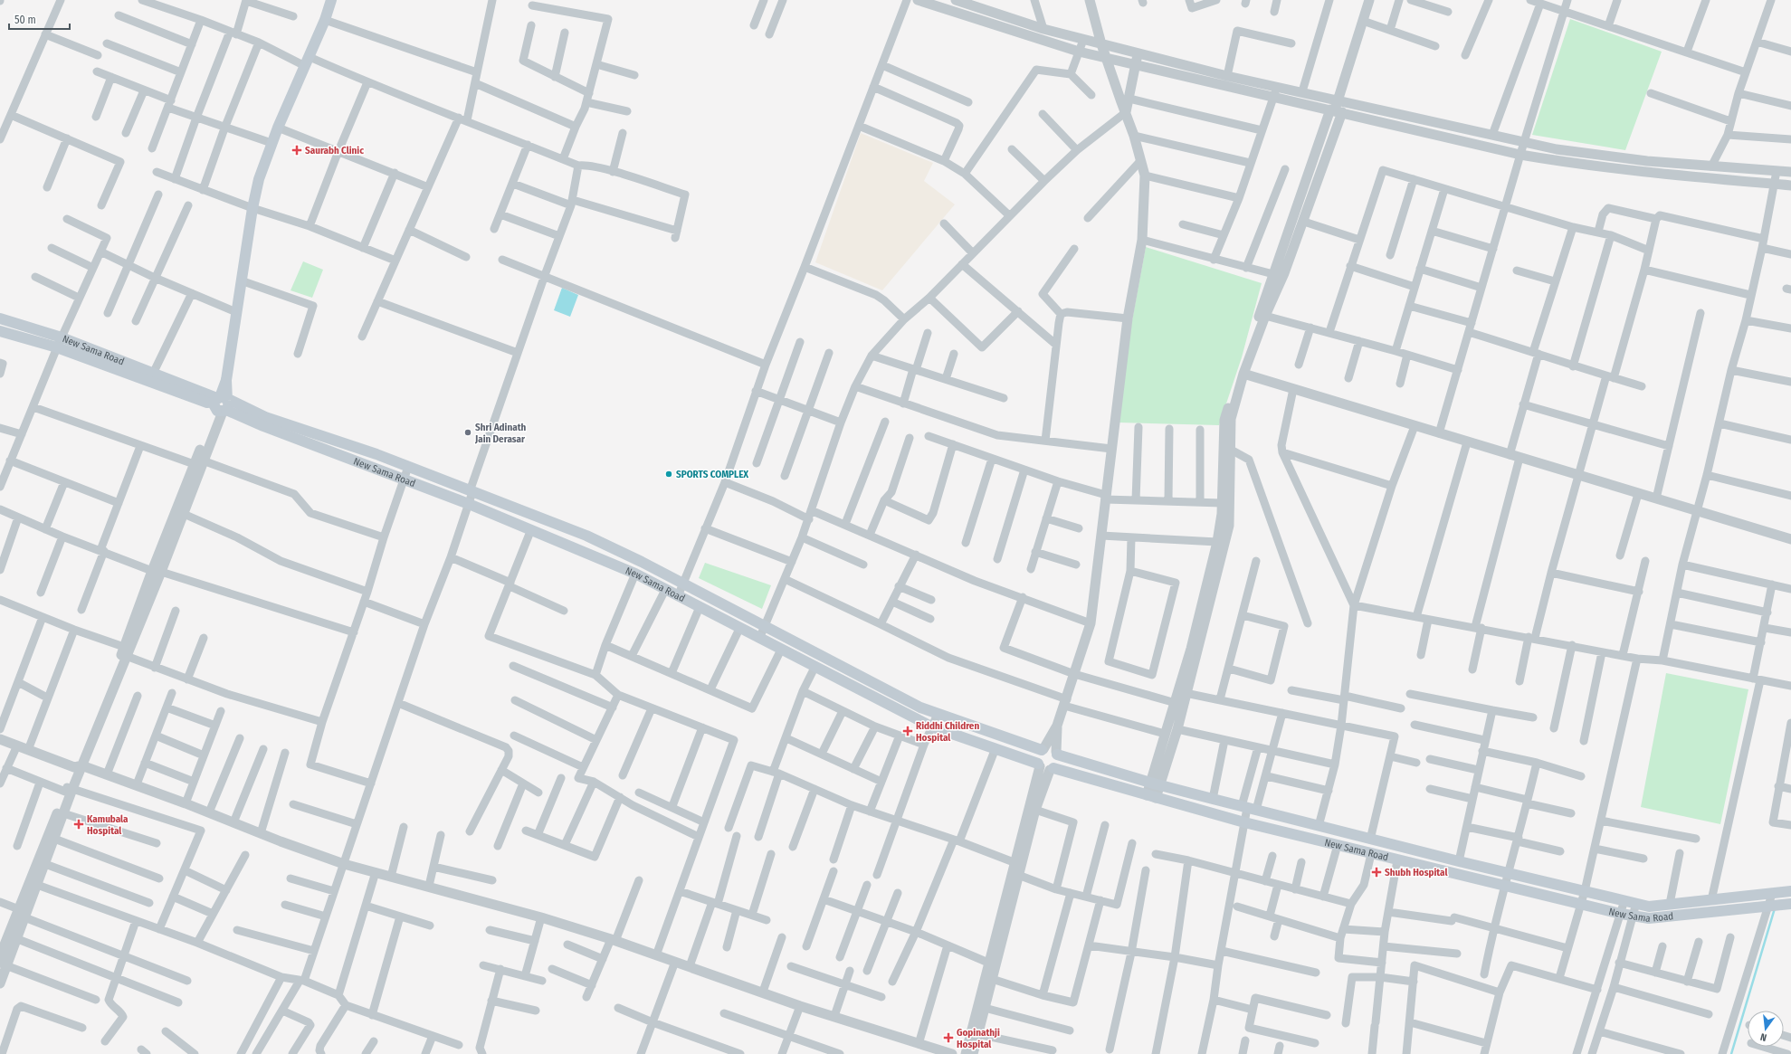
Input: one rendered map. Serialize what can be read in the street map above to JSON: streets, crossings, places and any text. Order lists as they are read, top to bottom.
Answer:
{
  "streets": {
    "main road": ["New Sama Road"]
  },
  "places": {
    "health": [
      "Saurabh Clinic",
      "Riddhi Children Hospital",
      "Kamubala Hospital",
      "Shubh Hospital",
      "Gopinathji Hospital"
    ],
    "other": ["Shri Adinath Jain Derasar", "SPORTS COMPLEX"]
  },
  "scale_bar": "50 m",
  "north": "bottom"
}
